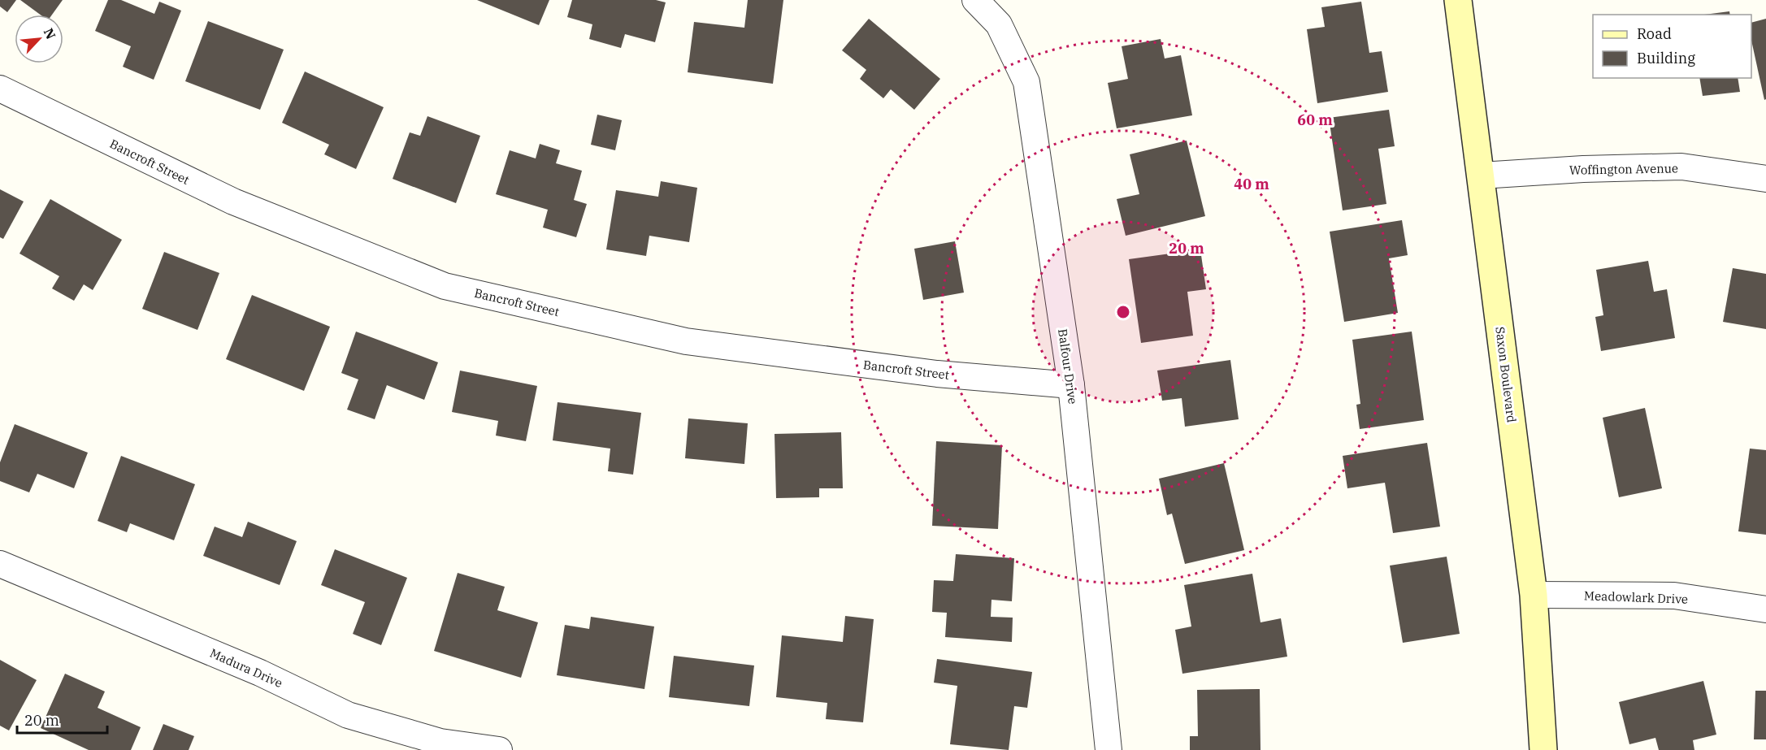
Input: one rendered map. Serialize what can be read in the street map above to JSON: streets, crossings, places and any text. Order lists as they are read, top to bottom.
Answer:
{
  "streets": {
    "main road": ["Saxon Boulevard"],
    "street": [
      "Bancroft Street",
      "Woffington Avenue",
      "Balfour Drive",
      "Meadowlark Drive",
      "Madura Drive"
    ]
  },
  "crossings": [
    ["Bancroft Street", "Balfour Drive"],
    ["Woffington Avenue", "Saxon Boulevard"],
    ["Saxon Boulevard", "Meadowlark Drive"]
  ],
  "legend": ["Road", "Building"],
  "scale_bar": "20 m",
  "north": "top right",
  "rings": ["60 m", "40 m", "20 m"]
}
